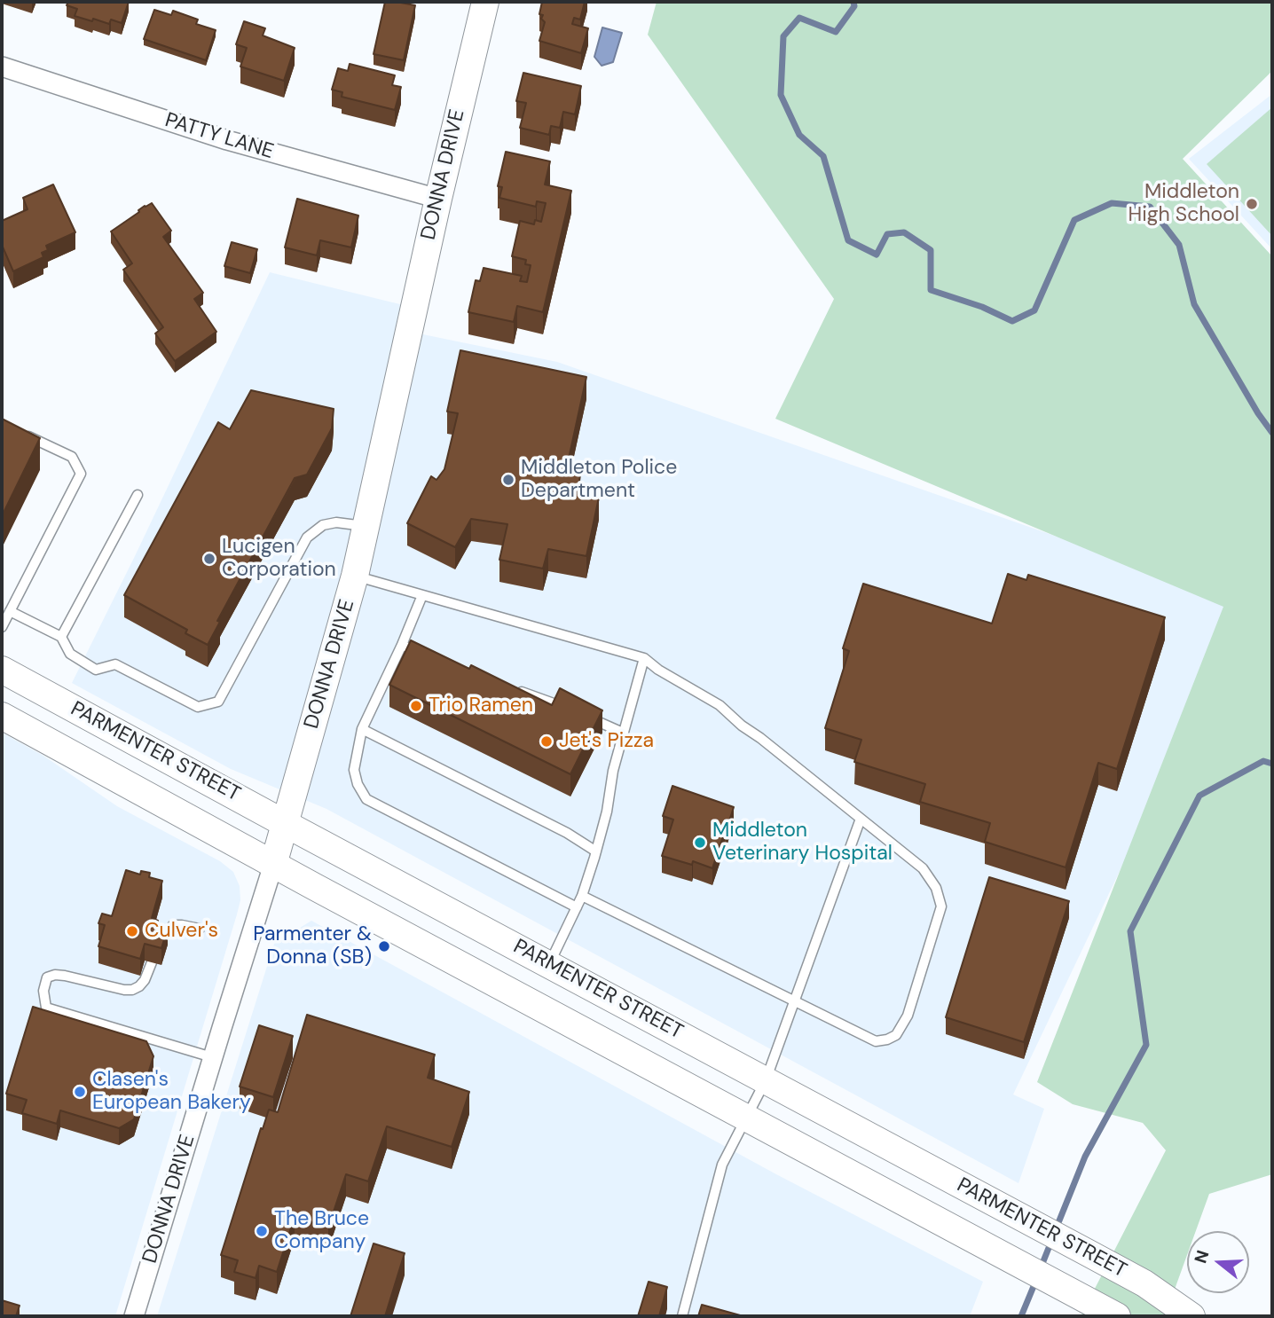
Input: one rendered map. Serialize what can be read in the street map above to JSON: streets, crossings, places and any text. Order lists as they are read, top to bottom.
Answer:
{
  "streets": {
    "street": ["PATTY LANE", "DONNA DRIVE", "PARMENTER STREET"]
  },
  "crossings": [
    ["PATTY LANE", "DONNA DRIVE"],
    ["DONNA DRIVE", "PARMENTER STREET"]
  ],
  "places": [
    "Middleton High School",
    "Middleton Police Department",
    "Lucigen Corporation",
    "Trio Ramen",
    "Jet's Pizza",
    "Middleton Veterinary Hospital",
    "Culver's",
    "Parmenter & Donna (SB)",
    "Clasen's European Bakery",
    "The Bruce Company"
  ],
  "north": "left"
}
